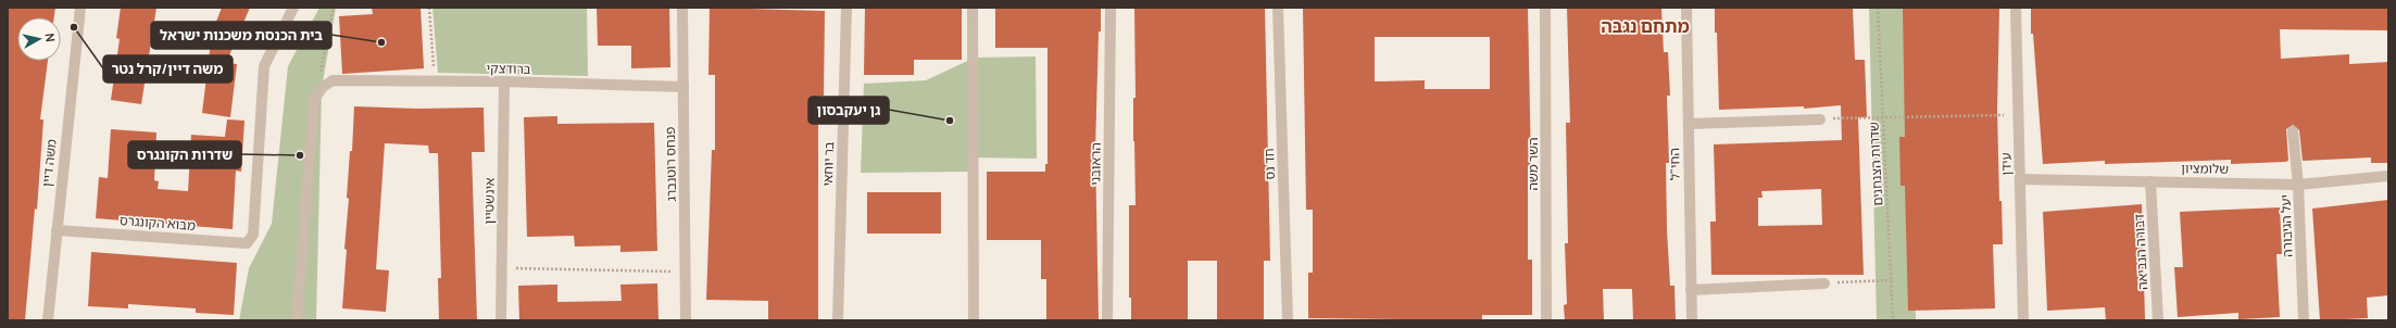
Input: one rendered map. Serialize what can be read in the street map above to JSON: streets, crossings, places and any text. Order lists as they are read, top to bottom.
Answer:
{
  "streets": {
    "street": [
      "ברודצקי",
      "משה דיין",
      "פנחס רוטנברג",
      "בר יוחאי",
      "הראובני",
      "חד נס",
      "השר משה",
      "החי\"ל",
      "עידן",
      "שלומציון",
      "אינשטיין",
      "מבוא הקונגרס",
      "יעל הגיבורה",
      "דבורה הנביאה"
    ],
    "path": ["שדרות הצנחנים"]
  },
  "crossings": [
    ["ברודצקי", "פנחס רוטנברג"],
    ["ברודצקי", "אינשטיין"],
    ["משה דיין", "מבוא הקונגרס"],
    ["עידן", "שלומציון"],
    ["שלומציון", "יעל הגיבורה"],
    ["שלומציון", "דבורה הנביאה"]
  ],
  "districts": ["מתחם נגבה"],
  "places": [
    "משה דיין/קרל נטר",
    "בית הכנסת משכנות ישראל",
    "גן יעקבסון",
    "שדרות הקונגרס"
  ],
  "north": "right"
}
